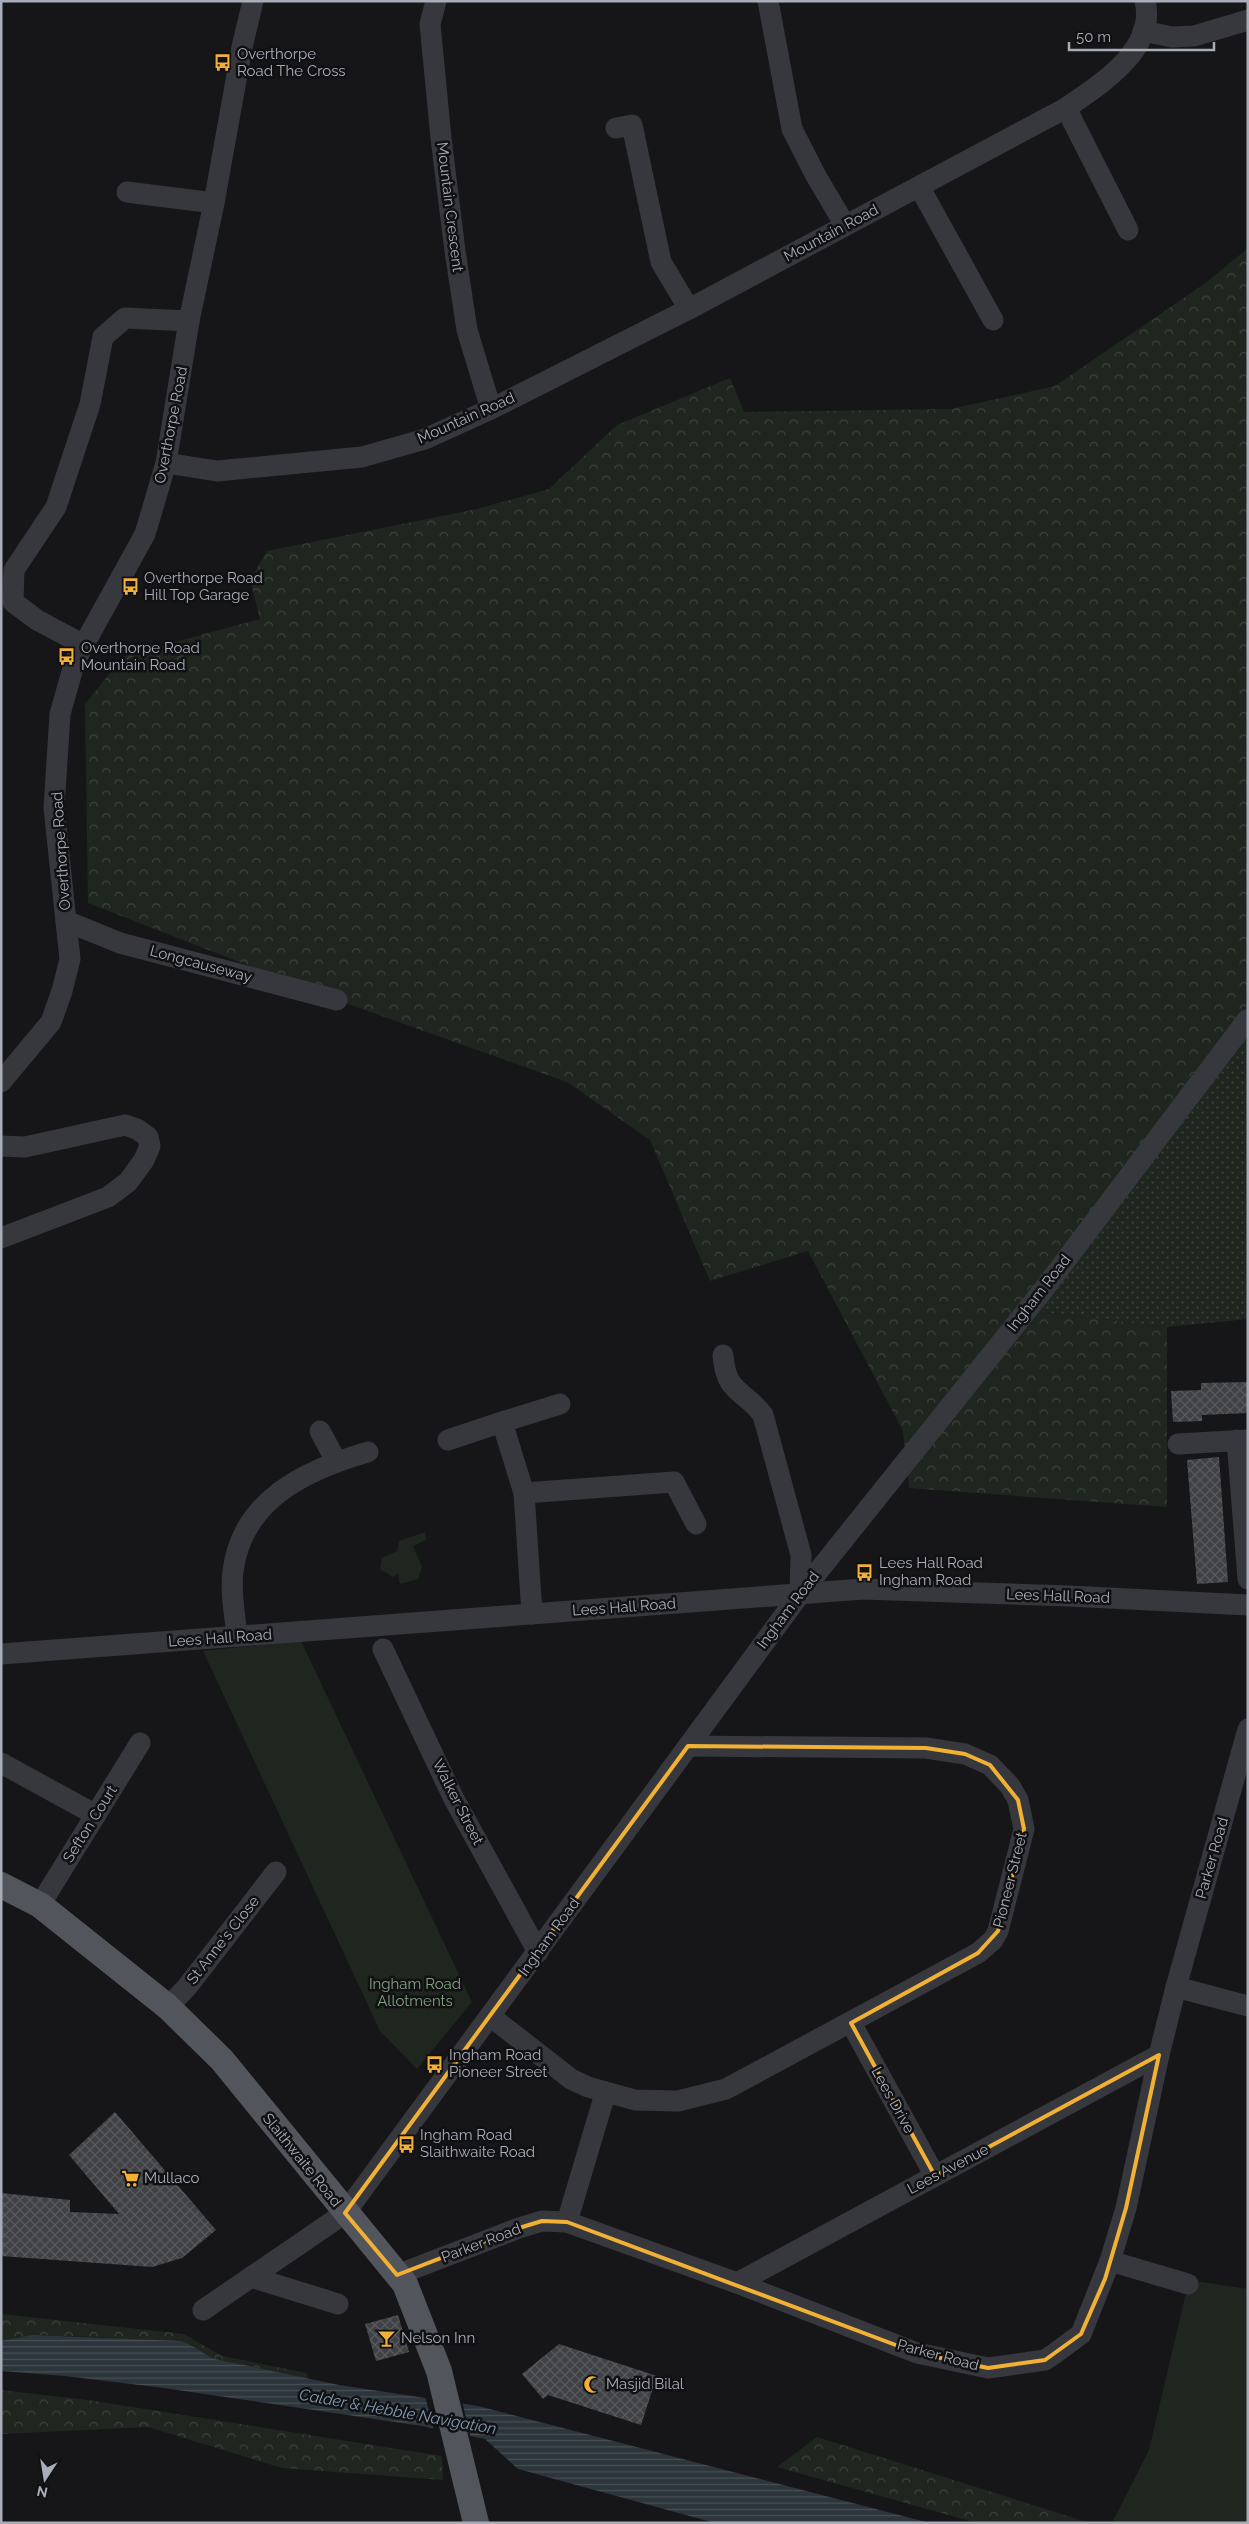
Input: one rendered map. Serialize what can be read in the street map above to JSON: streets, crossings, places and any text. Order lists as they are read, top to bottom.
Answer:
{
  "streets": {
    "main road": ["Slaithwaite Road"],
    "street": [
      "Mountain Crescent",
      "Mountain Road",
      "Overthorpe Road",
      "Longcauseway",
      "Ingham Road",
      "Lees Hall Road",
      "Walker Street",
      "Sefton Court",
      "Parker Road",
      "Pioneer Street",
      "St Anne's Close",
      "Lees Drive",
      "Lees Avenue"
    ]
  },
  "crossings": [
    ["Mountain Crescent", "Mountain Road"],
    ["Mountain Road", "Overthorpe Road"],
    ["Overthorpe Road", "Longcauseway"],
    ["Ingham Road", "Lees Hall Road"],
    ["Ingham Road", "Walker Street"],
    ["Ingham Road", "Pioneer Street"],
    ["Ingham Road", "Slaithwaite Road"],
    ["Sefton Court", "Slaithwaite Road"],
    ["Parker Road", "Slaithwaite Road"],
    ["Parker Road", "Lees Avenue"],
    ["Pioneer Street", "Lees Drive"],
    ["St Anne's Close", "Slaithwaite Road"],
    ["Lees Drive", "Lees Avenue"]
  ],
  "water": ["Calder & Hebble Navigation"],
  "parks": ["Ingham Road Allotments"],
  "places": {
    "bus stop": [
      "Overthorpe Road The Cross",
      "Overthorpe Road Hill Top Garage",
      "Overthorpe Road Mountain Road",
      "Lees Hall Road Ingham Road",
      "Ingham Road Pioneer Street",
      "Ingham Road Slaithwaite Road"
    ],
    "supermarket": ["Mullaco"],
    "bar": ["Nelson Inn"],
    "mosque": ["Masjid Bilal"]
  },
  "scale_bar": "50 m",
  "north": "bottom"
}
